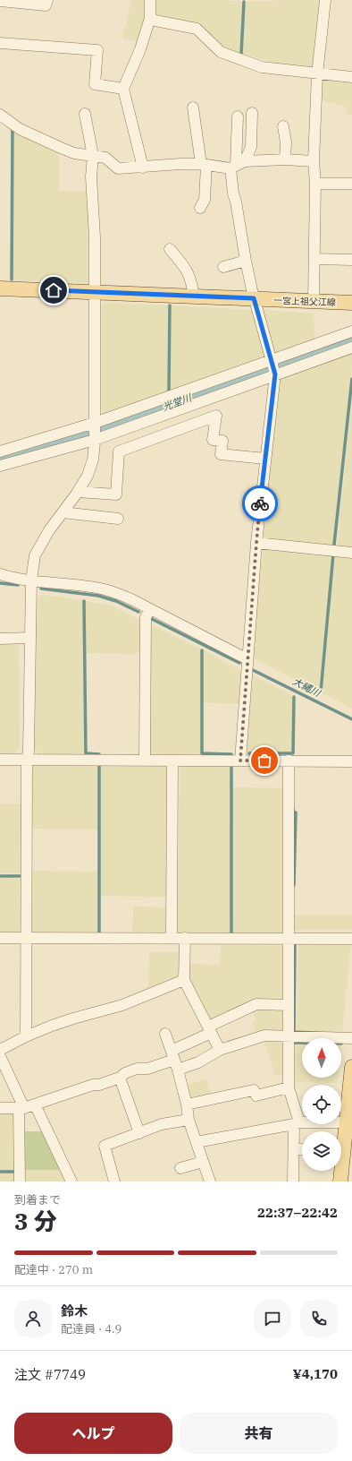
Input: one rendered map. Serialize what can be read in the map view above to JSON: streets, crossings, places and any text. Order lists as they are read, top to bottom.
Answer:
{
  "streets": {
    "main road": ["一宮上祖父江線"]
  },
  "water": ["光堂川", "大縄川"],
  "north": "top",
  "page": {
    "heading": ["3 分", "到着まで", "22:37–22:42"],
    "panel": [
      "鈴木",
      "配達員 · 4.9",
      "注文 #7749",
      "¥4,170"
    ],
    "bar": "配達中 · 270 m",
    "buttons": ["ヘルプ", "共有"]
  }
}
